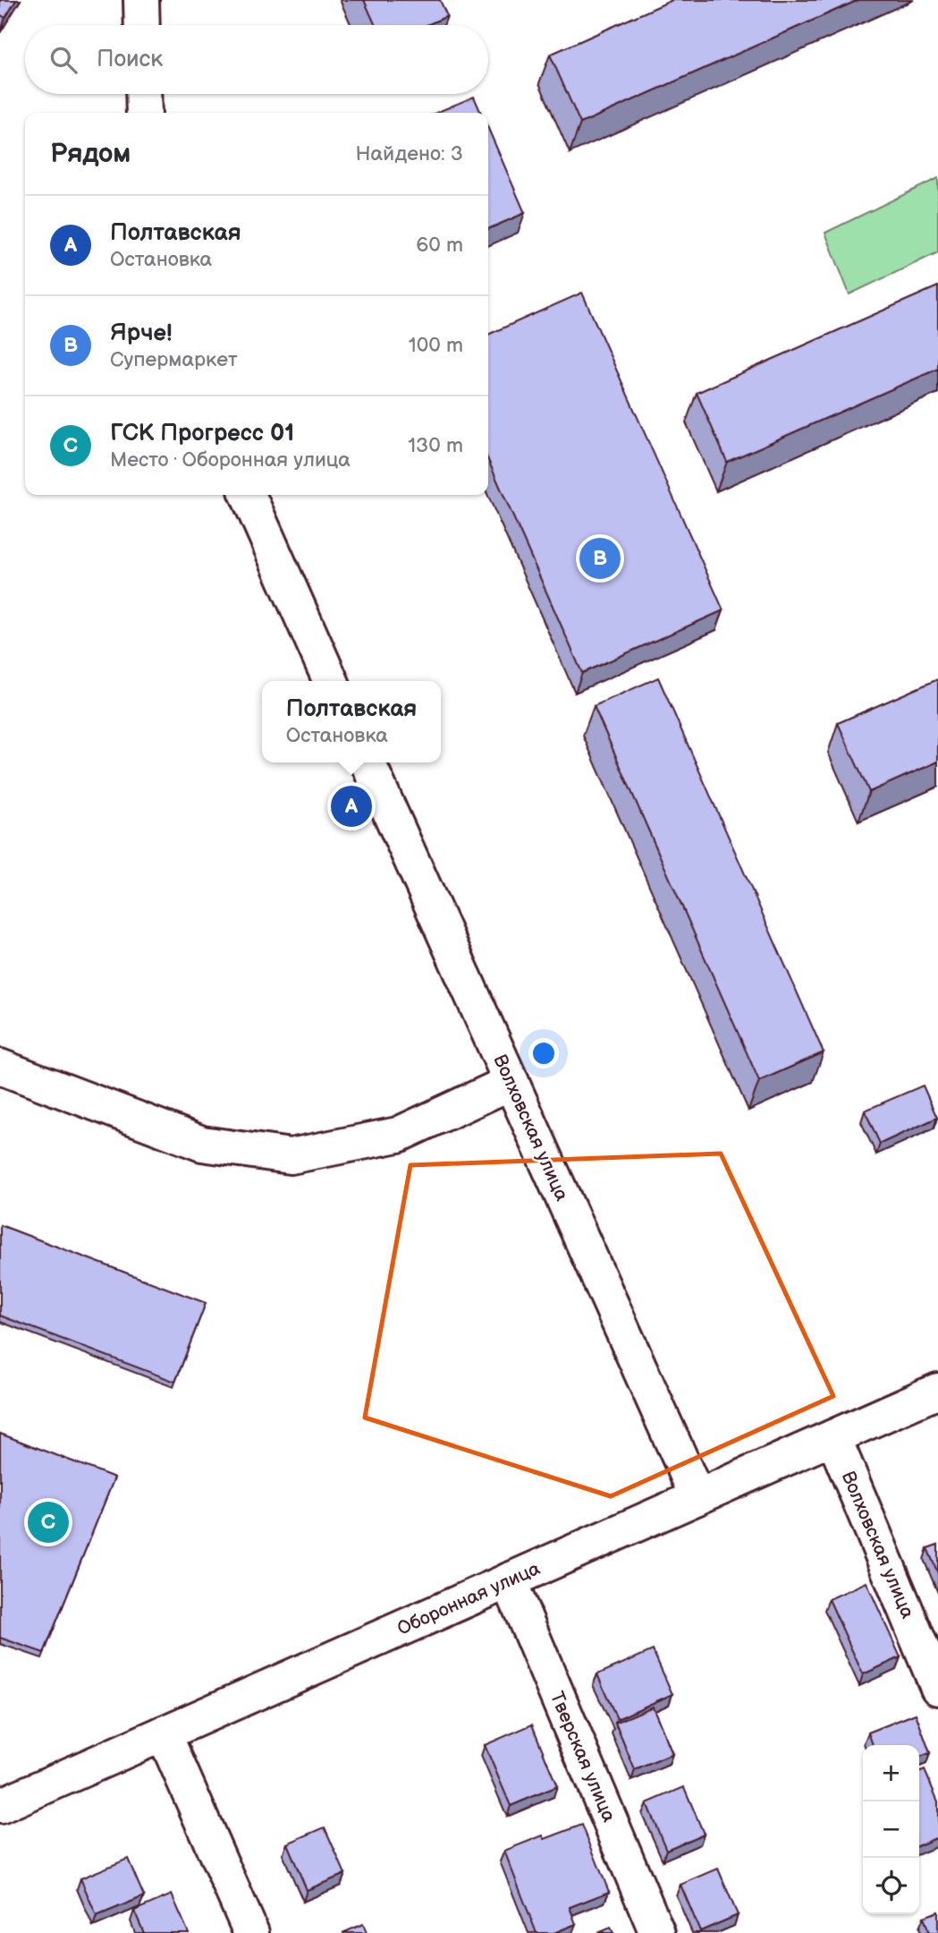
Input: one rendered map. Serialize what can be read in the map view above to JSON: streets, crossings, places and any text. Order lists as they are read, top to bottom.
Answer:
{
  "streets": {
    "street": ["Волховская улица", "Оборонная улица", "Тверская улица"]
  },
  "crossings": [
    ["Волховская улица", "Оборонная улица"],
    ["Оборонная улица", "Тверская улица"]
  ],
  "page": {
    "search": "Поиск",
    "heading": ["Рядом", "Найдено: 3"],
    "list": [
      {
        "mark": "A",
        "name": "Полтавская",
        "note": "Остановка",
        "value": "60 m"
      },
      {
        "mark": "B",
        "name": "Ярче!",
        "note": "Супермаркет",
        "value": "100 m"
      },
      {
        "mark": "C",
        "name": "ГСК Прогресс 01",
        "note": "Место · Оборонная улица",
        "value": "130 m"
      }
    ],
    "pins": ["B", "A", "C"],
    "popup": ["Полтавская", "Остановка"],
    "map_buttons": ["+", "−"]
  }
}
